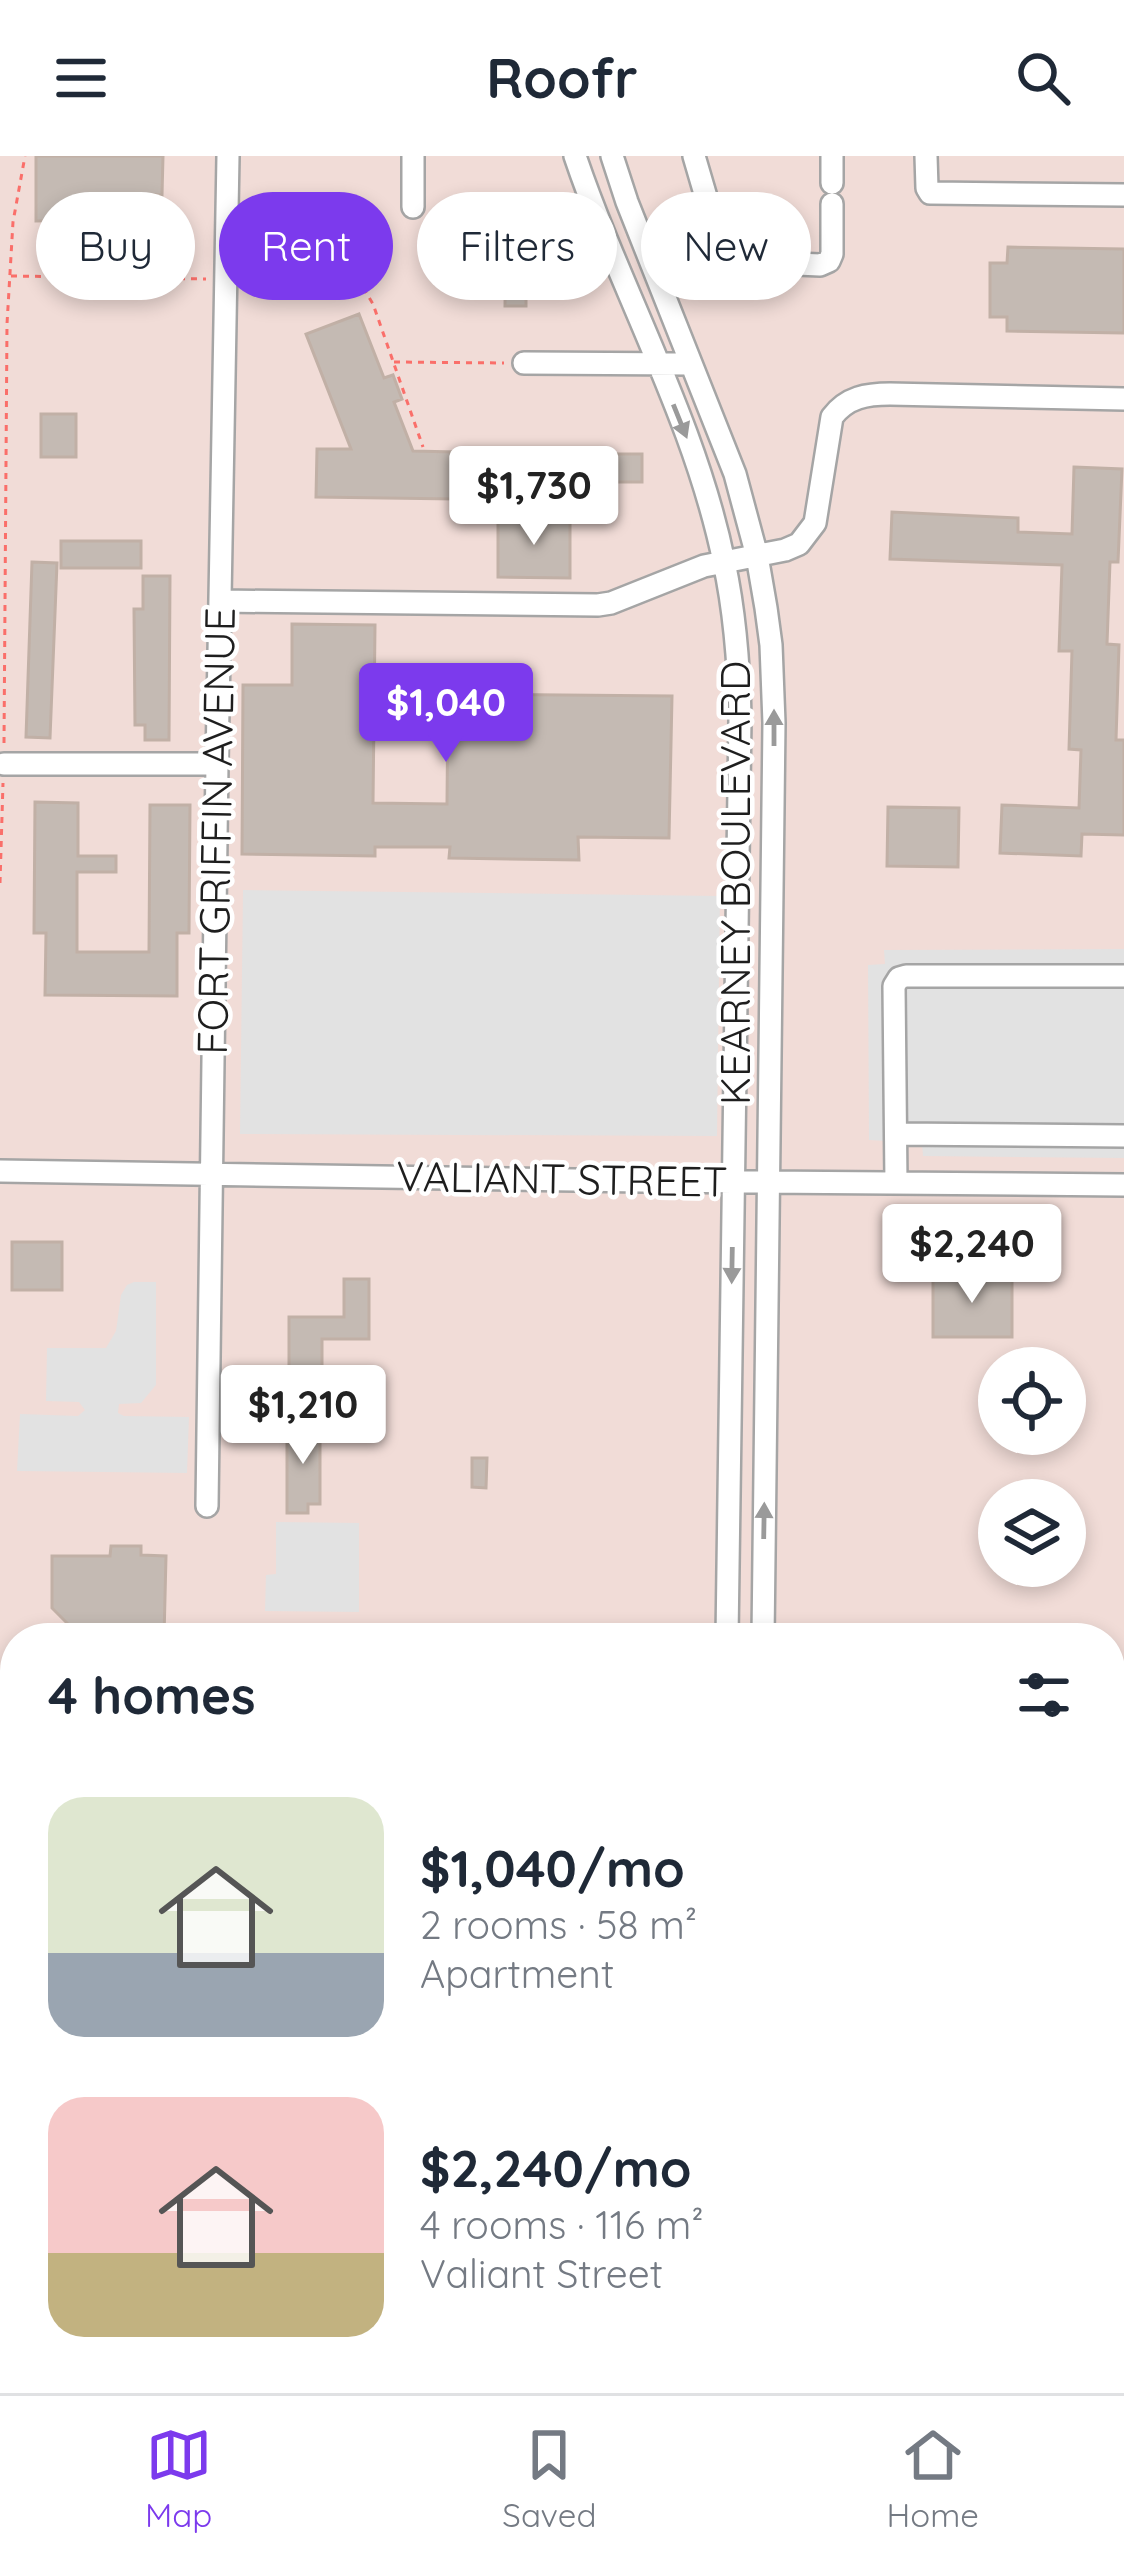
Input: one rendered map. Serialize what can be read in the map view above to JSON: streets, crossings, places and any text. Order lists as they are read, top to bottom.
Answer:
{
  "streets": {
    "street": ["FORT GRIFFIN AVENUE", "KEARNEY BOULEVARD", "VALIANT STREET"]
  },
  "crossings": [
    ["FORT GRIFFIN AVENUE", "VALIANT STREET"],
    ["KEARNEY BOULEVARD", "VALIANT STREET"]
  ],
  "page": {
    "header": "Roofr",
    "chip": [
      "Buy",
      "Rent",
      "Filters",
      "New"
    ],
    "price": [
      "$1,730",
      "$1,040",
      "$2,240",
      "$1,210"
    ],
    "heading": "4 homes",
    "list": [
      {
        "name": "$1,040/mo",
        "note": "2 rooms · 58 m² · Apartment"
      },
      {
        "name": "$2,240/mo",
        "note": "4 rooms · 116 m² · Valiant Street"
      }
    ],
    "tabs": ["Map", "Saved", "Home"]
  }
}
